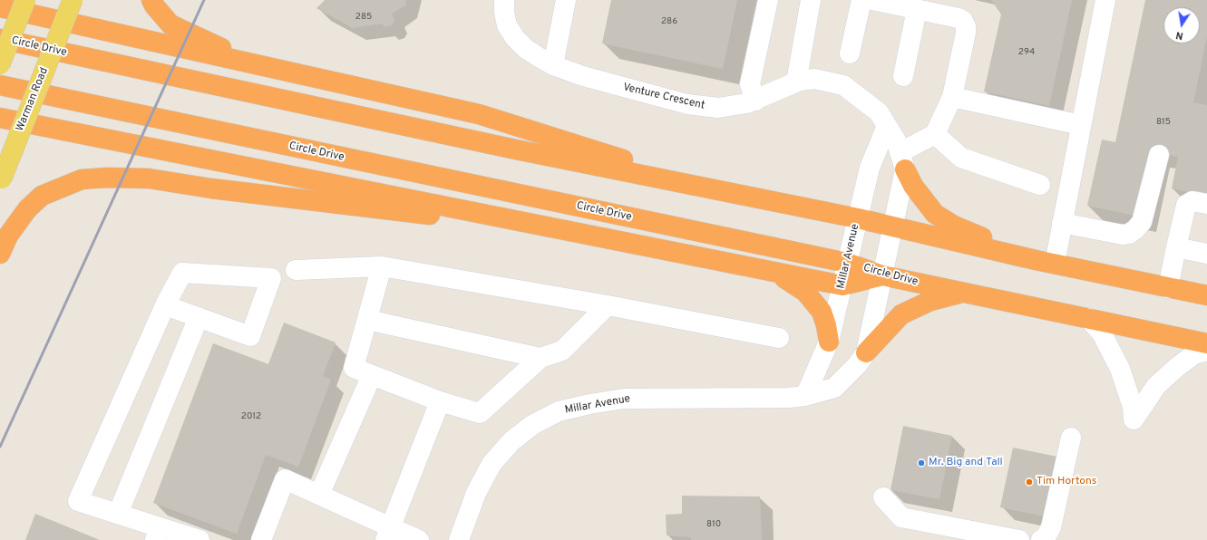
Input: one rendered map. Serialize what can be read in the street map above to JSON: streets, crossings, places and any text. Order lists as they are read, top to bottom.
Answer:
{
  "streets": {
    "highway": ["Circle Drive"],
    "main road": ["Warman Road"],
    "street": ["Venture Crescent", "Millar Avenue"]
  },
  "crossings": [
    ["Circle Drive", "Millar Avenue"]
  ],
  "places": ["Mr. Big and Tall", "Tim Hortons"],
  "house_numbers": [
    "285",
    "286",
    "294",
    "815",
    "2012",
    "810"
  ],
  "north": "bottom"
}
